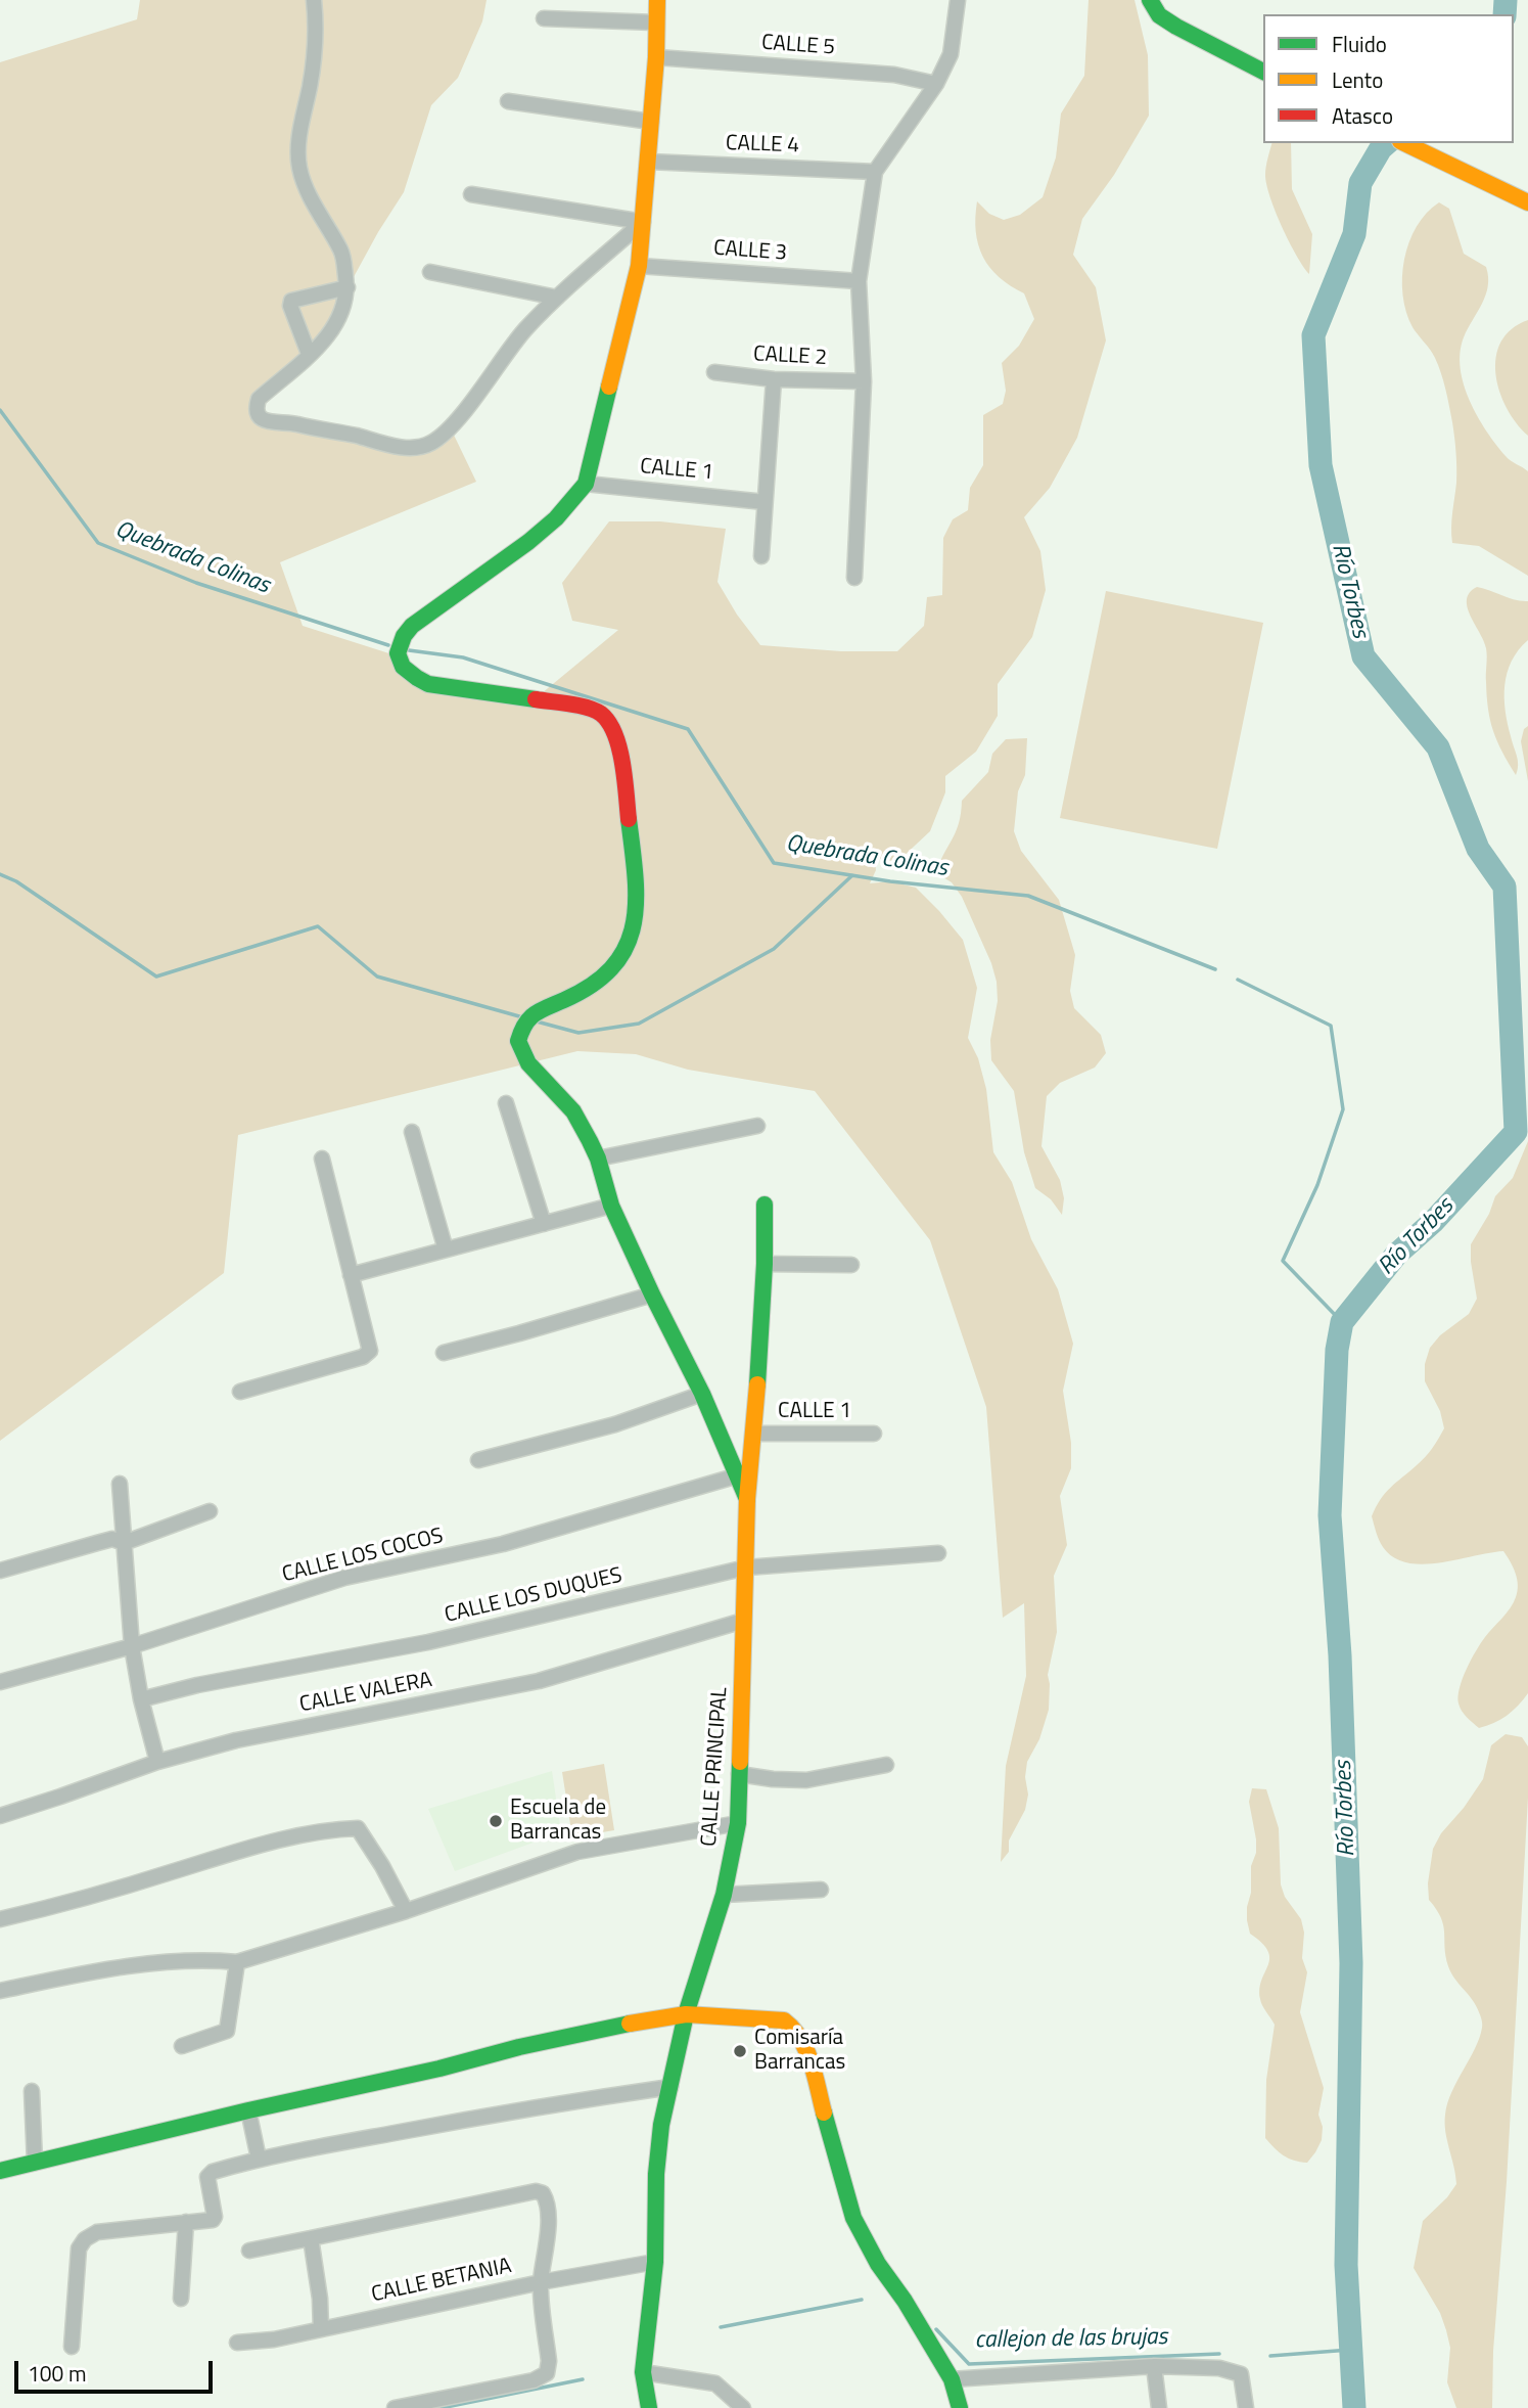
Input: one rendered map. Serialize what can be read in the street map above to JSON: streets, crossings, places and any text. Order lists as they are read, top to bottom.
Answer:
{
  "streets": {
    "street": [
      "CALLE 5",
      "CALLE 4",
      "CALLE 3",
      "CALLE 2",
      "CALLE 1",
      "CALLE LOS COCOS",
      "CALLE LOS DUQUES",
      "CALLE VALERA",
      "CALLE PRINCIPAL",
      "CALLE BETANIA"
    ]
  },
  "crossings": [
    ["CALLE 1", "CALLE PRINCIPAL"],
    ["CALLE LOS DUQUES", "CALLE PRINCIPAL"],
    ["CALLE VALERA", "CALLE PRINCIPAL"],
    ["CALLE PRINCIPAL", "CALLE BETANIA"]
  ],
  "water": ["Quebrada Colinas", "Río Torbes", "callejon de las brujas"],
  "places": ["Escuela de Barrancas", "Comisaría Barrancas"],
  "legend": ["Fluido", "Lento", "Atasco"],
  "scale_bar": "100 m"
}
